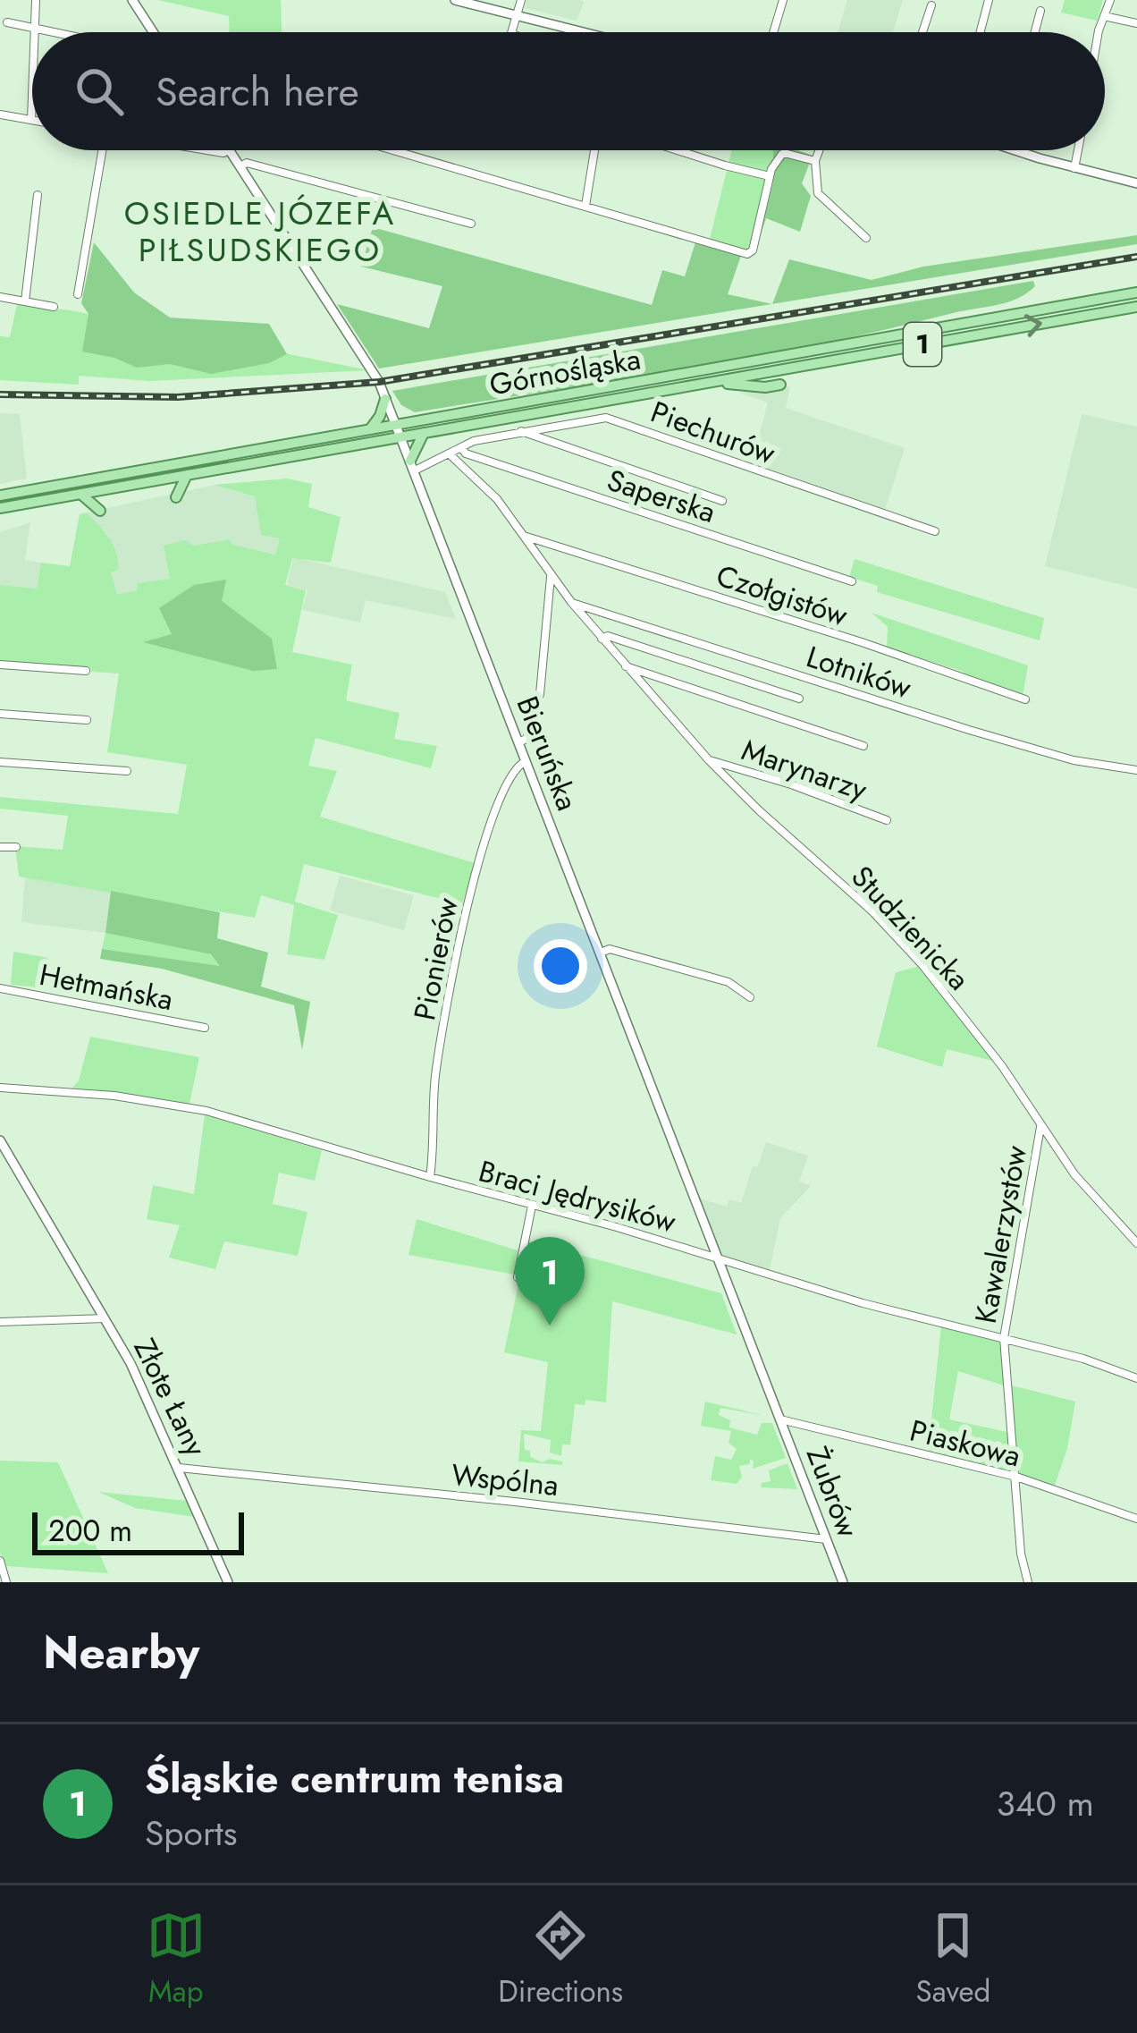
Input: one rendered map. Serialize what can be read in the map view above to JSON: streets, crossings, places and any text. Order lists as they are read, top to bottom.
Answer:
{
  "streets": {
    "main road": ["1", "Górnośląska"],
    "street": [
      "Piechurów",
      "Saperska",
      "Czołgistów",
      "Lotników",
      "Bieruńska",
      "Marynarzy",
      "Studzienicka",
      "Pionierów",
      "Hetmańska",
      "Braci Jędrysików",
      "Kawalerzystów",
      "Złote Łany",
      "Piaskowa",
      "Wspólna",
      "Żubrów"
    ]
  },
  "crossings": [
    ["Górnośląska", "Bieruńska"],
    ["Piechurów", "Saperska"],
    ["Piechurów", "Bieruńska"],
    ["Piechurów", "Studzienicka"],
    ["Czołgistów", "Studzienicka"],
    ["Lotników", "Studzienicka"],
    ["Bieruńska", "Pionierów"],
    ["Bieruńska", "Braci Jędrysików"],
    ["Bieruńska", "Piaskowa"],
    ["Bieruńska", "Żubrów"],
    ["Marynarzy", "Studzienicka"],
    ["Studzienicka", "Kawalerzystów"],
    ["Pionierów", "Braci Jędrysików"],
    ["Braci Jędrysików", "Kawalerzystów"],
    ["Kawalerzystów", "Piaskowa"],
    ["Złote Łany", "Wspólna"],
    ["Piaskowa", "Żubrów"],
    ["Wspólna", "Żubrów"]
  ],
  "districts": ["OSIEDLE JÓZEFA PIŁSUDSKIEGO"],
  "scale_bar": "200 m",
  "page": {
    "search": "Search here",
    "pins": "1",
    "scale": "200 m",
    "heading": "Nearby",
    "list": [
      {
        "mark": "1",
        "name": "Śląskie centrum tenisa",
        "note": "Sports",
        "value": "340 m"
      }
    ],
    "nav": ["Map", "Directions", "Saved"]
  }
}
